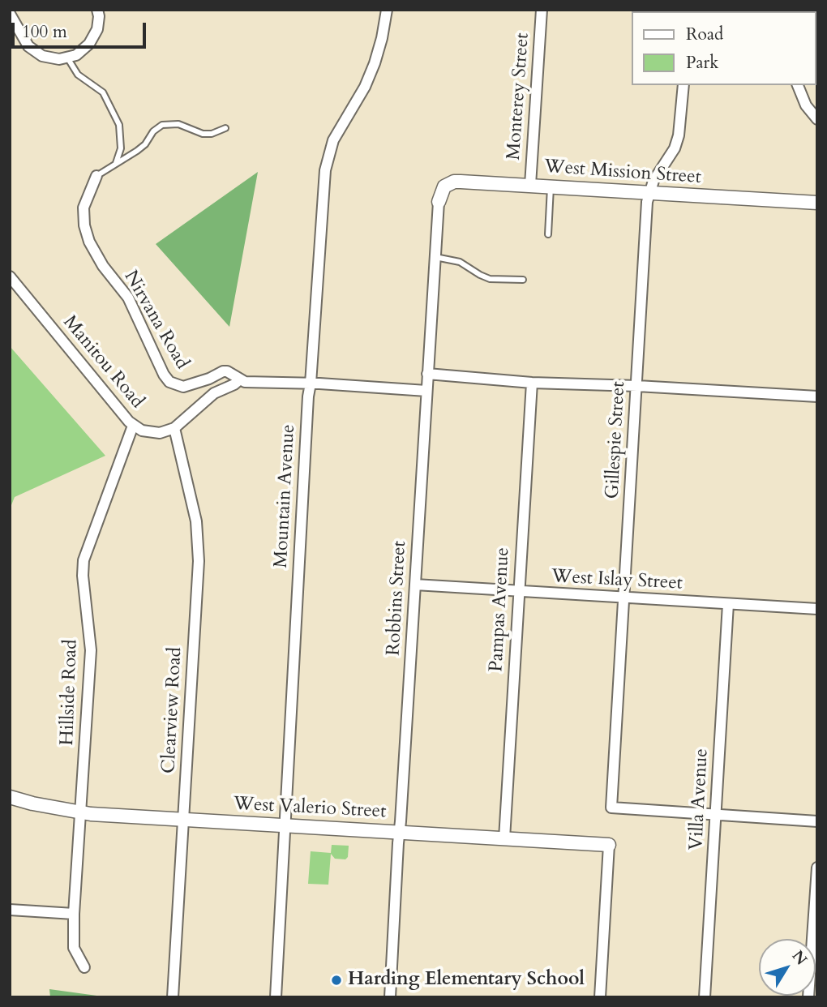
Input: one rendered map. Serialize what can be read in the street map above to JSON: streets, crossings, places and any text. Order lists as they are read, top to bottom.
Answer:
{
  "streets": {
    "street": [
      "Monterey Street",
      "West Mission Street",
      "Nirvana Road",
      "Manitou Road",
      "Gillespie Street",
      "Mountain Avenue",
      "West Islay Street",
      "Robbins Street",
      "Pampas Avenue",
      "Hillside Road",
      "Clearview Road",
      "Villa Avenue",
      "West Valerio Street"
    ]
  },
  "crossings": [
    ["Monterey Street", "West Mission Street"],
    ["West Mission Street", "Gillespie Street"],
    ["West Mission Street", "Robbins Street"],
    ["Manitou Road", "Hillside Road"],
    ["Manitou Road", "Clearview Road"],
    ["Gillespie Street", "West Islay Street"],
    ["Gillespie Street", "Villa Avenue"],
    ["Mountain Avenue", "West Valerio Street"],
    ["West Islay Street", "Robbins Street"],
    ["West Islay Street", "Pampas Avenue"],
    ["West Islay Street", "Villa Avenue"],
    ["Robbins Street", "West Valerio Street"],
    ["Pampas Avenue", "West Valerio Street"],
    ["Hillside Road", "West Valerio Street"],
    ["Clearview Road", "West Valerio Street"]
  ],
  "places": ["Harding Elementary School"],
  "legend": ["Road", "Park"],
  "scale_bar": "100 m",
  "north": "top right"
}
